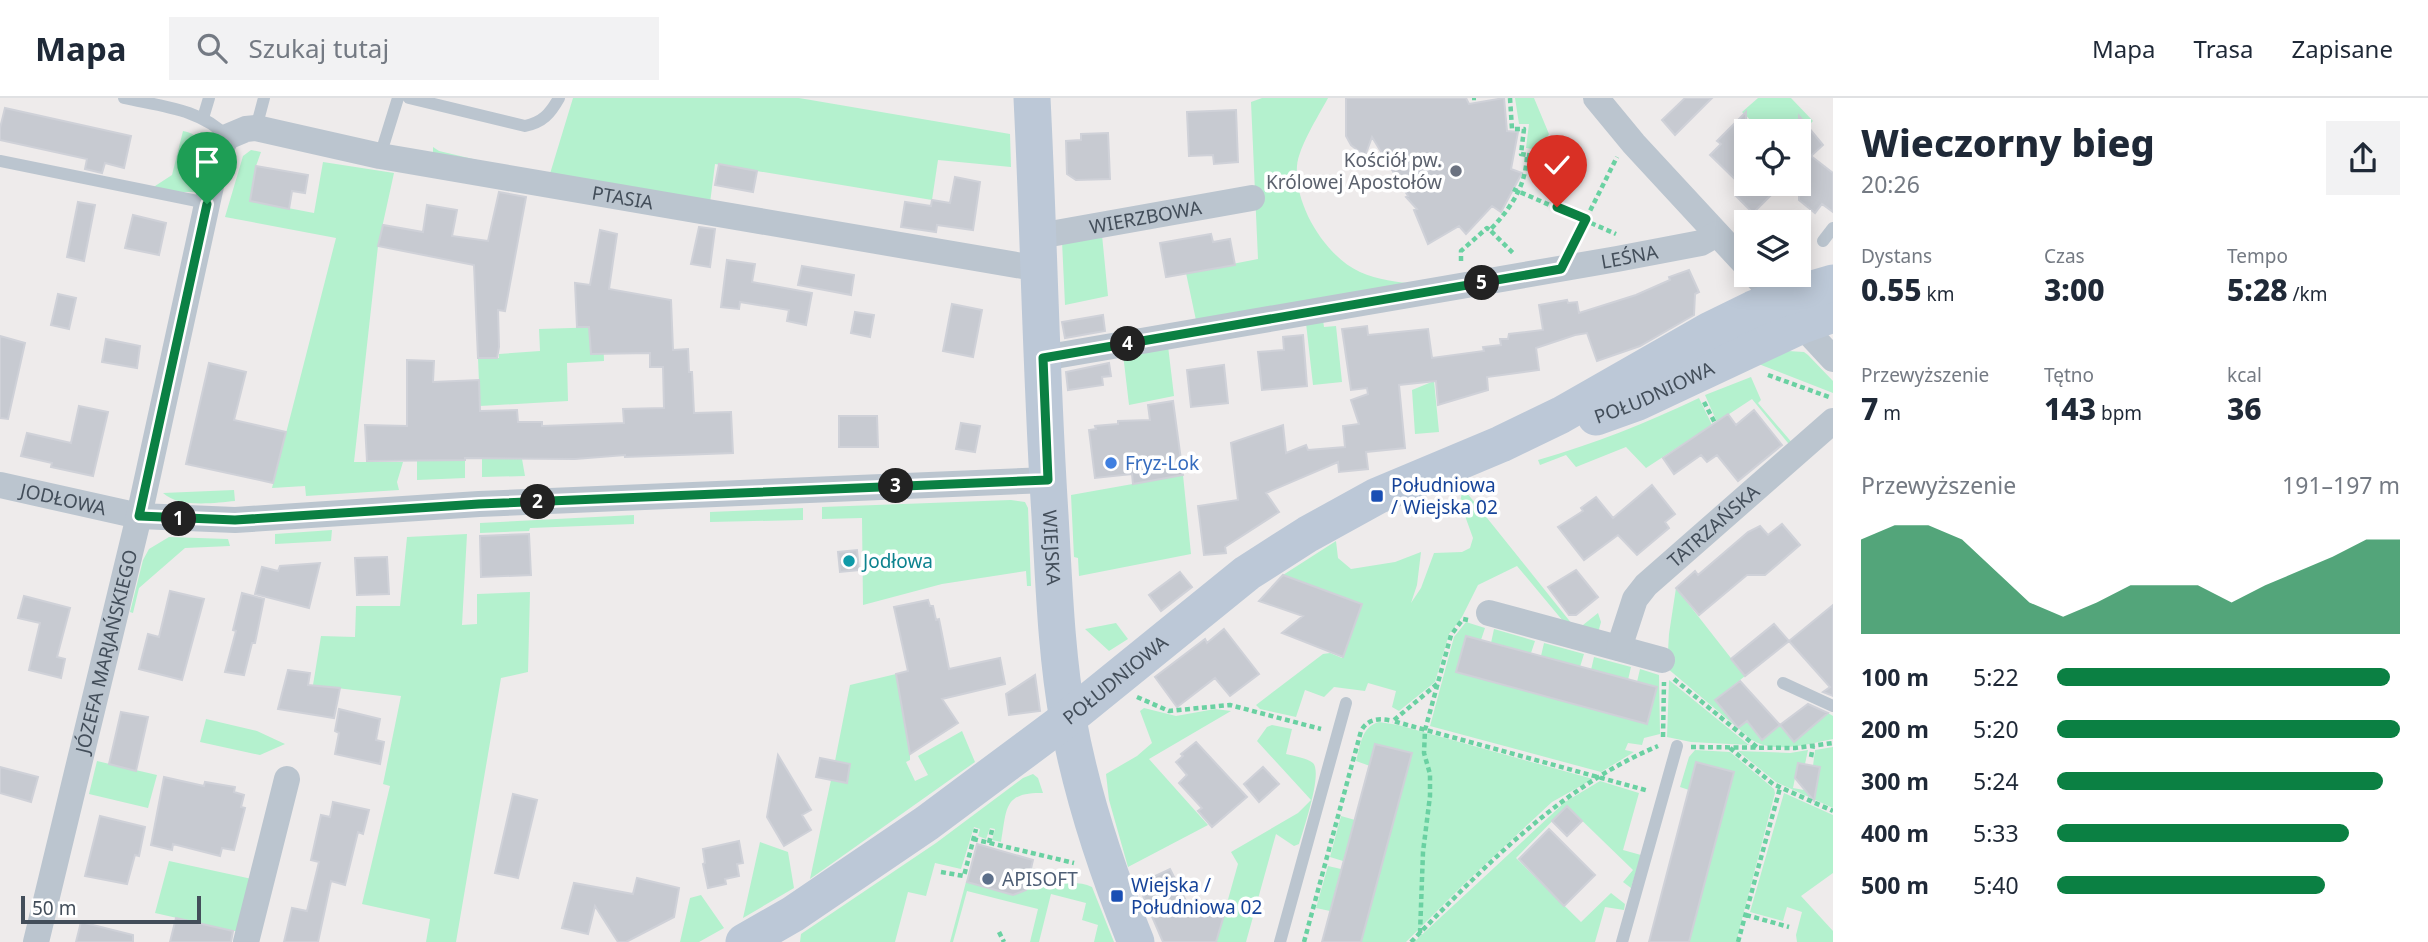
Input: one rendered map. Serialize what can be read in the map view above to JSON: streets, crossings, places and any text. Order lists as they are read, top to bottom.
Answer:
{
  "streets": {
    "street": [
      "PTASIA",
      "WIERZBOWA",
      "LEŚNA",
      "POŁUDNIOWA",
      "JODŁOWA",
      "TATRZAŃSKA",
      "WIEJSKA",
      "JÓZEFA MARJAŃSKIEGO"
    ]
  },
  "crossings": [
    ["PTASIA", "WIERZBOWA"],
    ["PTASIA", "WIEJSKA"],
    ["PTASIA", "JÓZEFA MARJAŃSKIEGO"],
    ["WIERZBOWA", "WIEJSKA"],
    ["LEŚNA", "WIEJSKA"],
    ["POŁUDNIOWA", "WIEJSKA"],
    ["JODŁOWA", "WIEJSKA"],
    ["JODŁOWA", "JÓZEFA MARJAŃSKIEGO"]
  ],
  "places": {
    "other": [
      "Kościół pw. Królowej Apostołów",
      "Fryz-Lok",
      "Jodłowa",
      "APISOFT"
    ],
    "transit": ["Południowa / Wiejska 02", "Wiejska / Południowa 02"]
  },
  "scale_bar": "50 m",
  "page": {
    "header": "Mapa",
    "search": "Szukaj tutaj",
    "nav": ["Mapa", "Trasa", "Zapisane"],
    "heading": ["Wieczorny bieg", "20:26"],
    "stats": [
      ["Dystans", "0.55 km"],
      ["Czas", "3:00"],
      ["Tempo", "5:28 /km"],
      ["Przewyższenie", "7 m"],
      ["Tętno", "143 bpm"],
      ["kcal", "36"]
    ],
    "pins": [
      "5",
      "4",
      "3",
      "2",
      "1"
    ],
    "chart": ["Przewyższenie", "191–197 m"],
    "list": [
      {
        "name": "100 m",
        "note": "5:22"
      },
      {
        "name": "200 m",
        "note": "5:20"
      },
      {
        "name": "300 m",
        "note": "5:24"
      },
      {
        "name": "400 m",
        "note": "5:33"
      },
      {
        "name": "500 m",
        "note": "5:40"
      }
    ],
    "scale": "50 m"
  }
}
